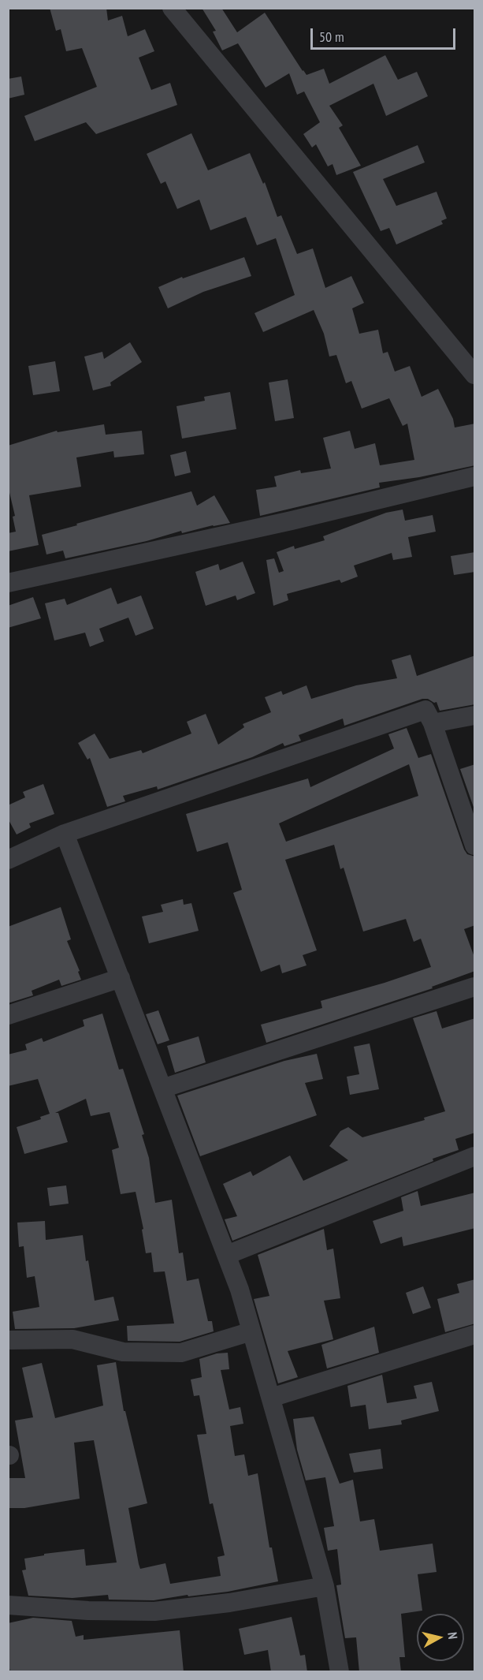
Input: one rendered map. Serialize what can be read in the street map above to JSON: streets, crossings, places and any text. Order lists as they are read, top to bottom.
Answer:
{
  "scale_bar": "50 m",
  "north": "right"
}
